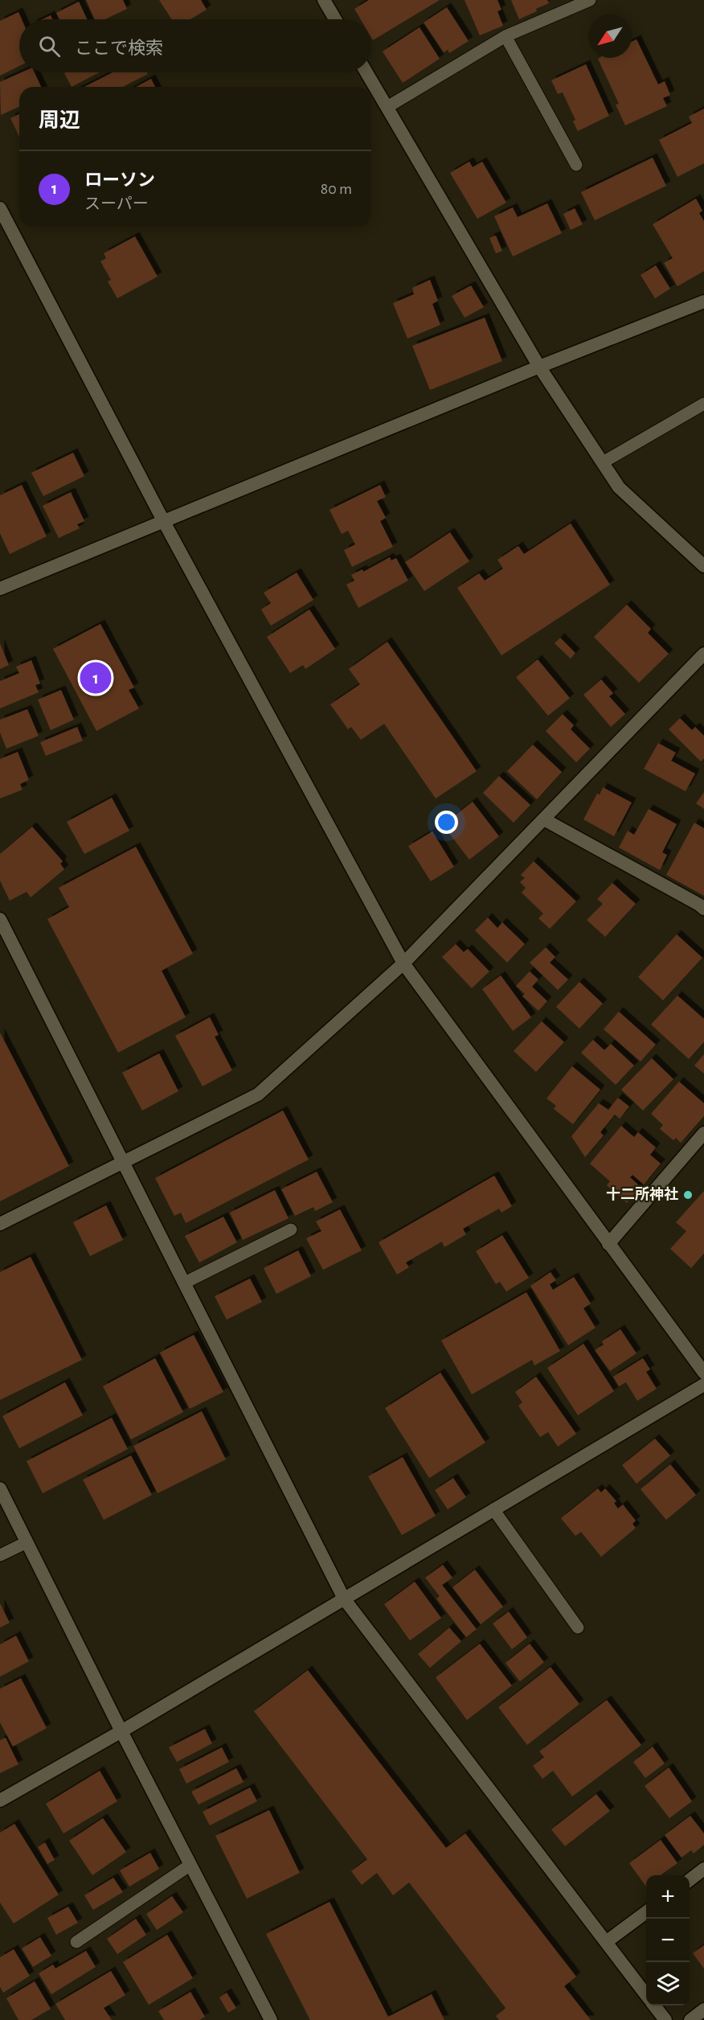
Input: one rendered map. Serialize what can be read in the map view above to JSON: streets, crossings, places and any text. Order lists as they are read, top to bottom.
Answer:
{
  "places": ["十二所神社"],
  "north": "bottom left",
  "page": {
    "search": "ここで検索",
    "heading": "周辺",
    "list": [
      {
        "mark": "1",
        "name": "ローソン",
        "note": "スーパー",
        "value": "80 m"
      }
    ],
    "pins": "1",
    "map_buttons": ["+", "−"]
  }
}
